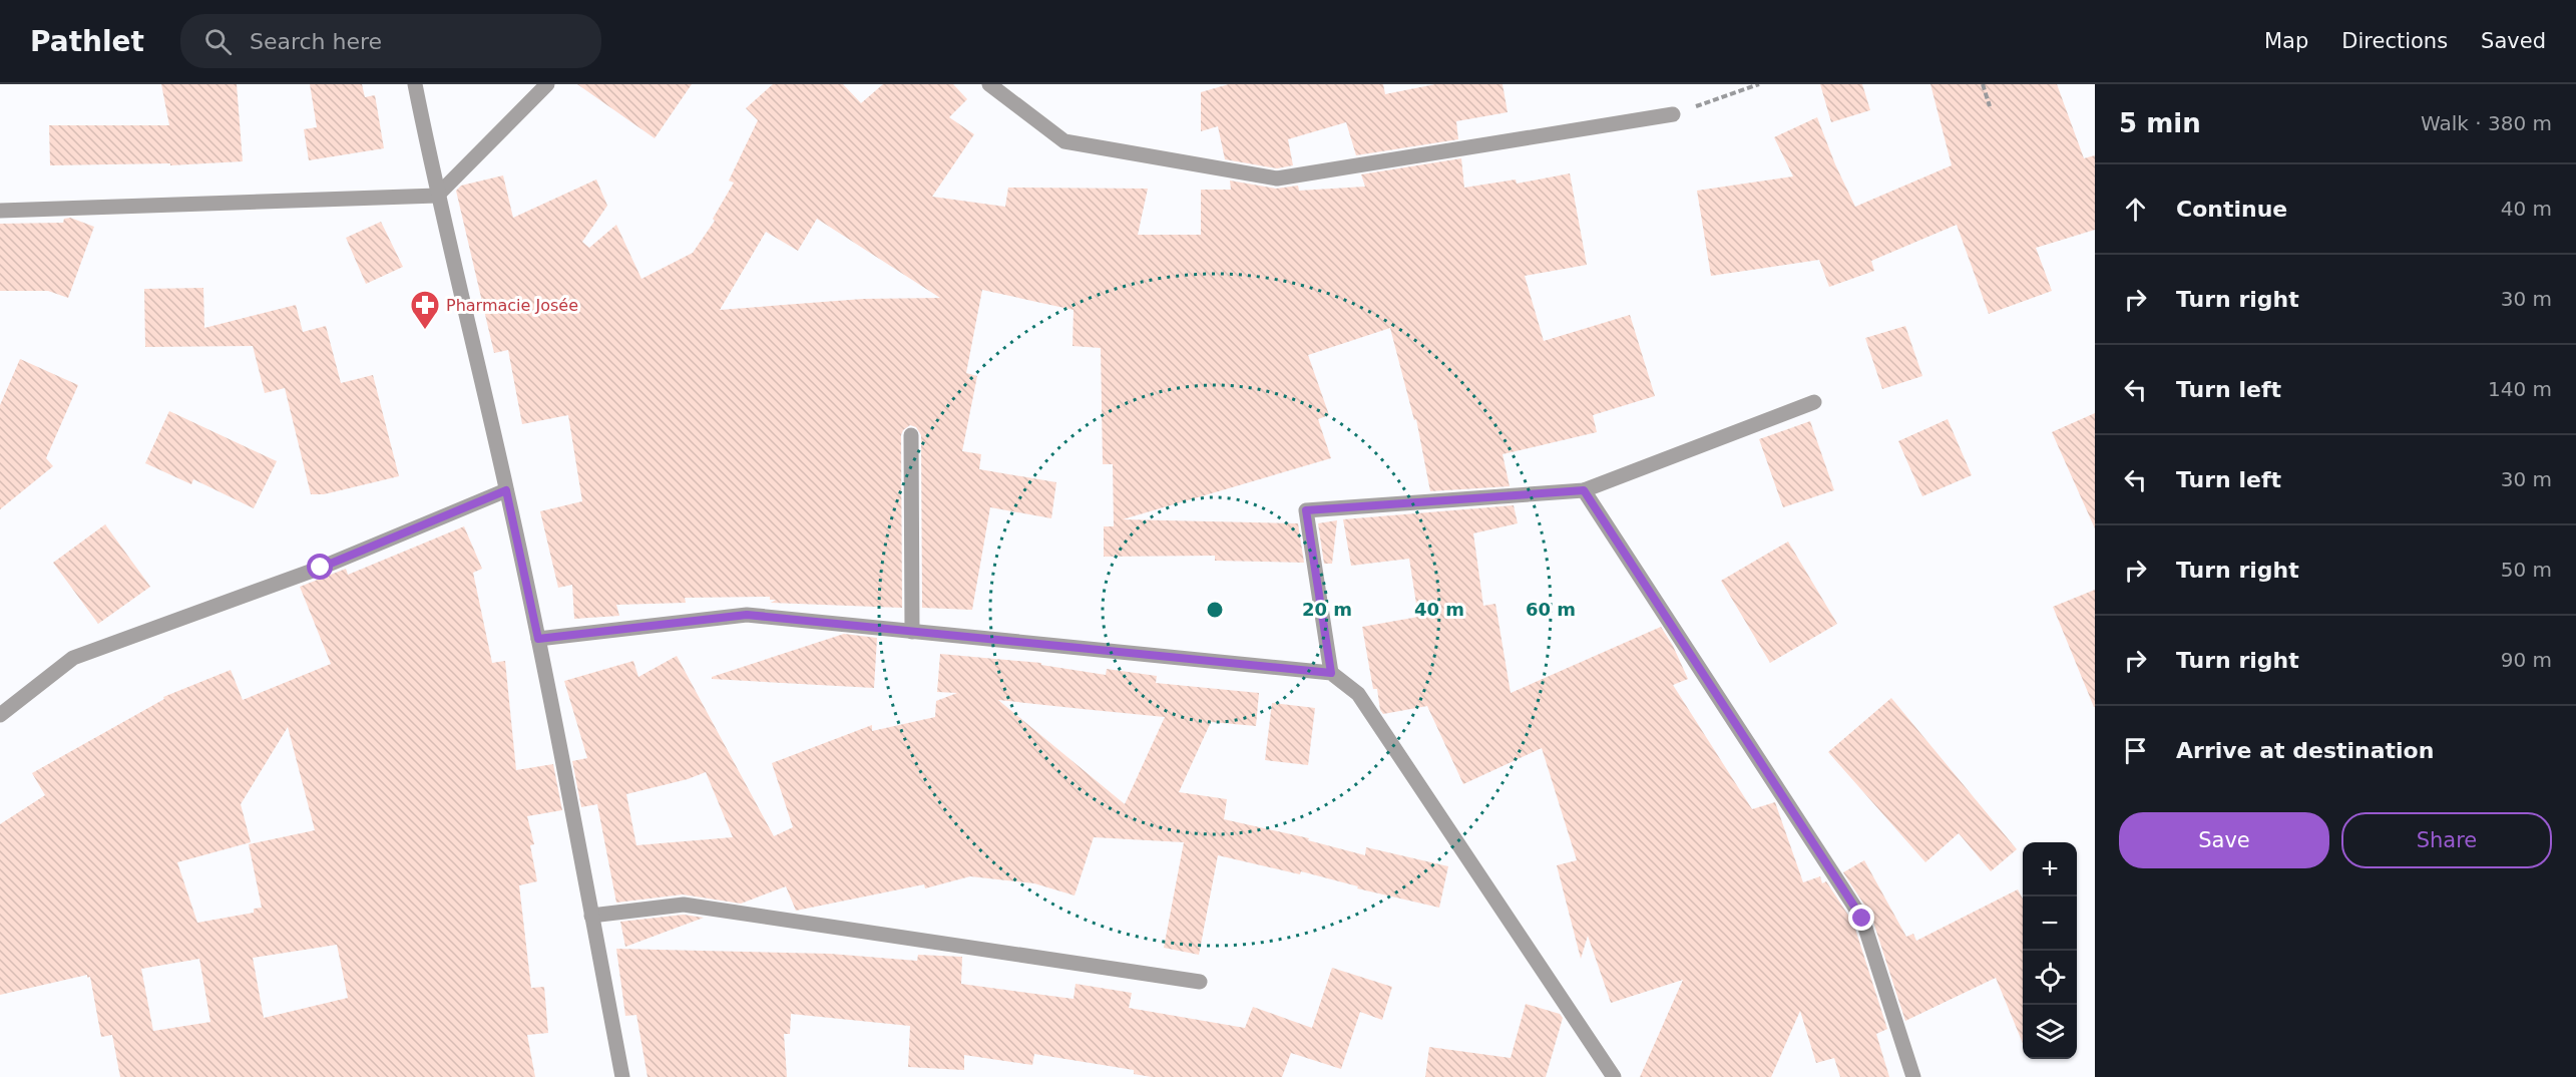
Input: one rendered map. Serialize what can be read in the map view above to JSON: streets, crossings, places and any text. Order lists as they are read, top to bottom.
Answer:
{
  "places": {
    "pharmacy": ["Pharmacie Josée"]
  },
  "page": {
    "header": "Pathlet",
    "search": "Search here",
    "nav": ["Map", "Directions", "Saved"],
    "heading": ["5 min", "Walk · 380 m"],
    "list": [
      ["Continue", "40 m"],
      ["Turn right", "30 m"],
      ["Turn left", "140 m"],
      ["Turn left", "30 m"],
      ["Turn right", "50 m"],
      ["Turn right", "90 m"],
      "Arrive at destination"
    ],
    "buttons": ["Save", "Share"],
    "map_buttons": ["+", "−"]
  },
  "rings": ["20 m", "40 m", "60 m"]
}
